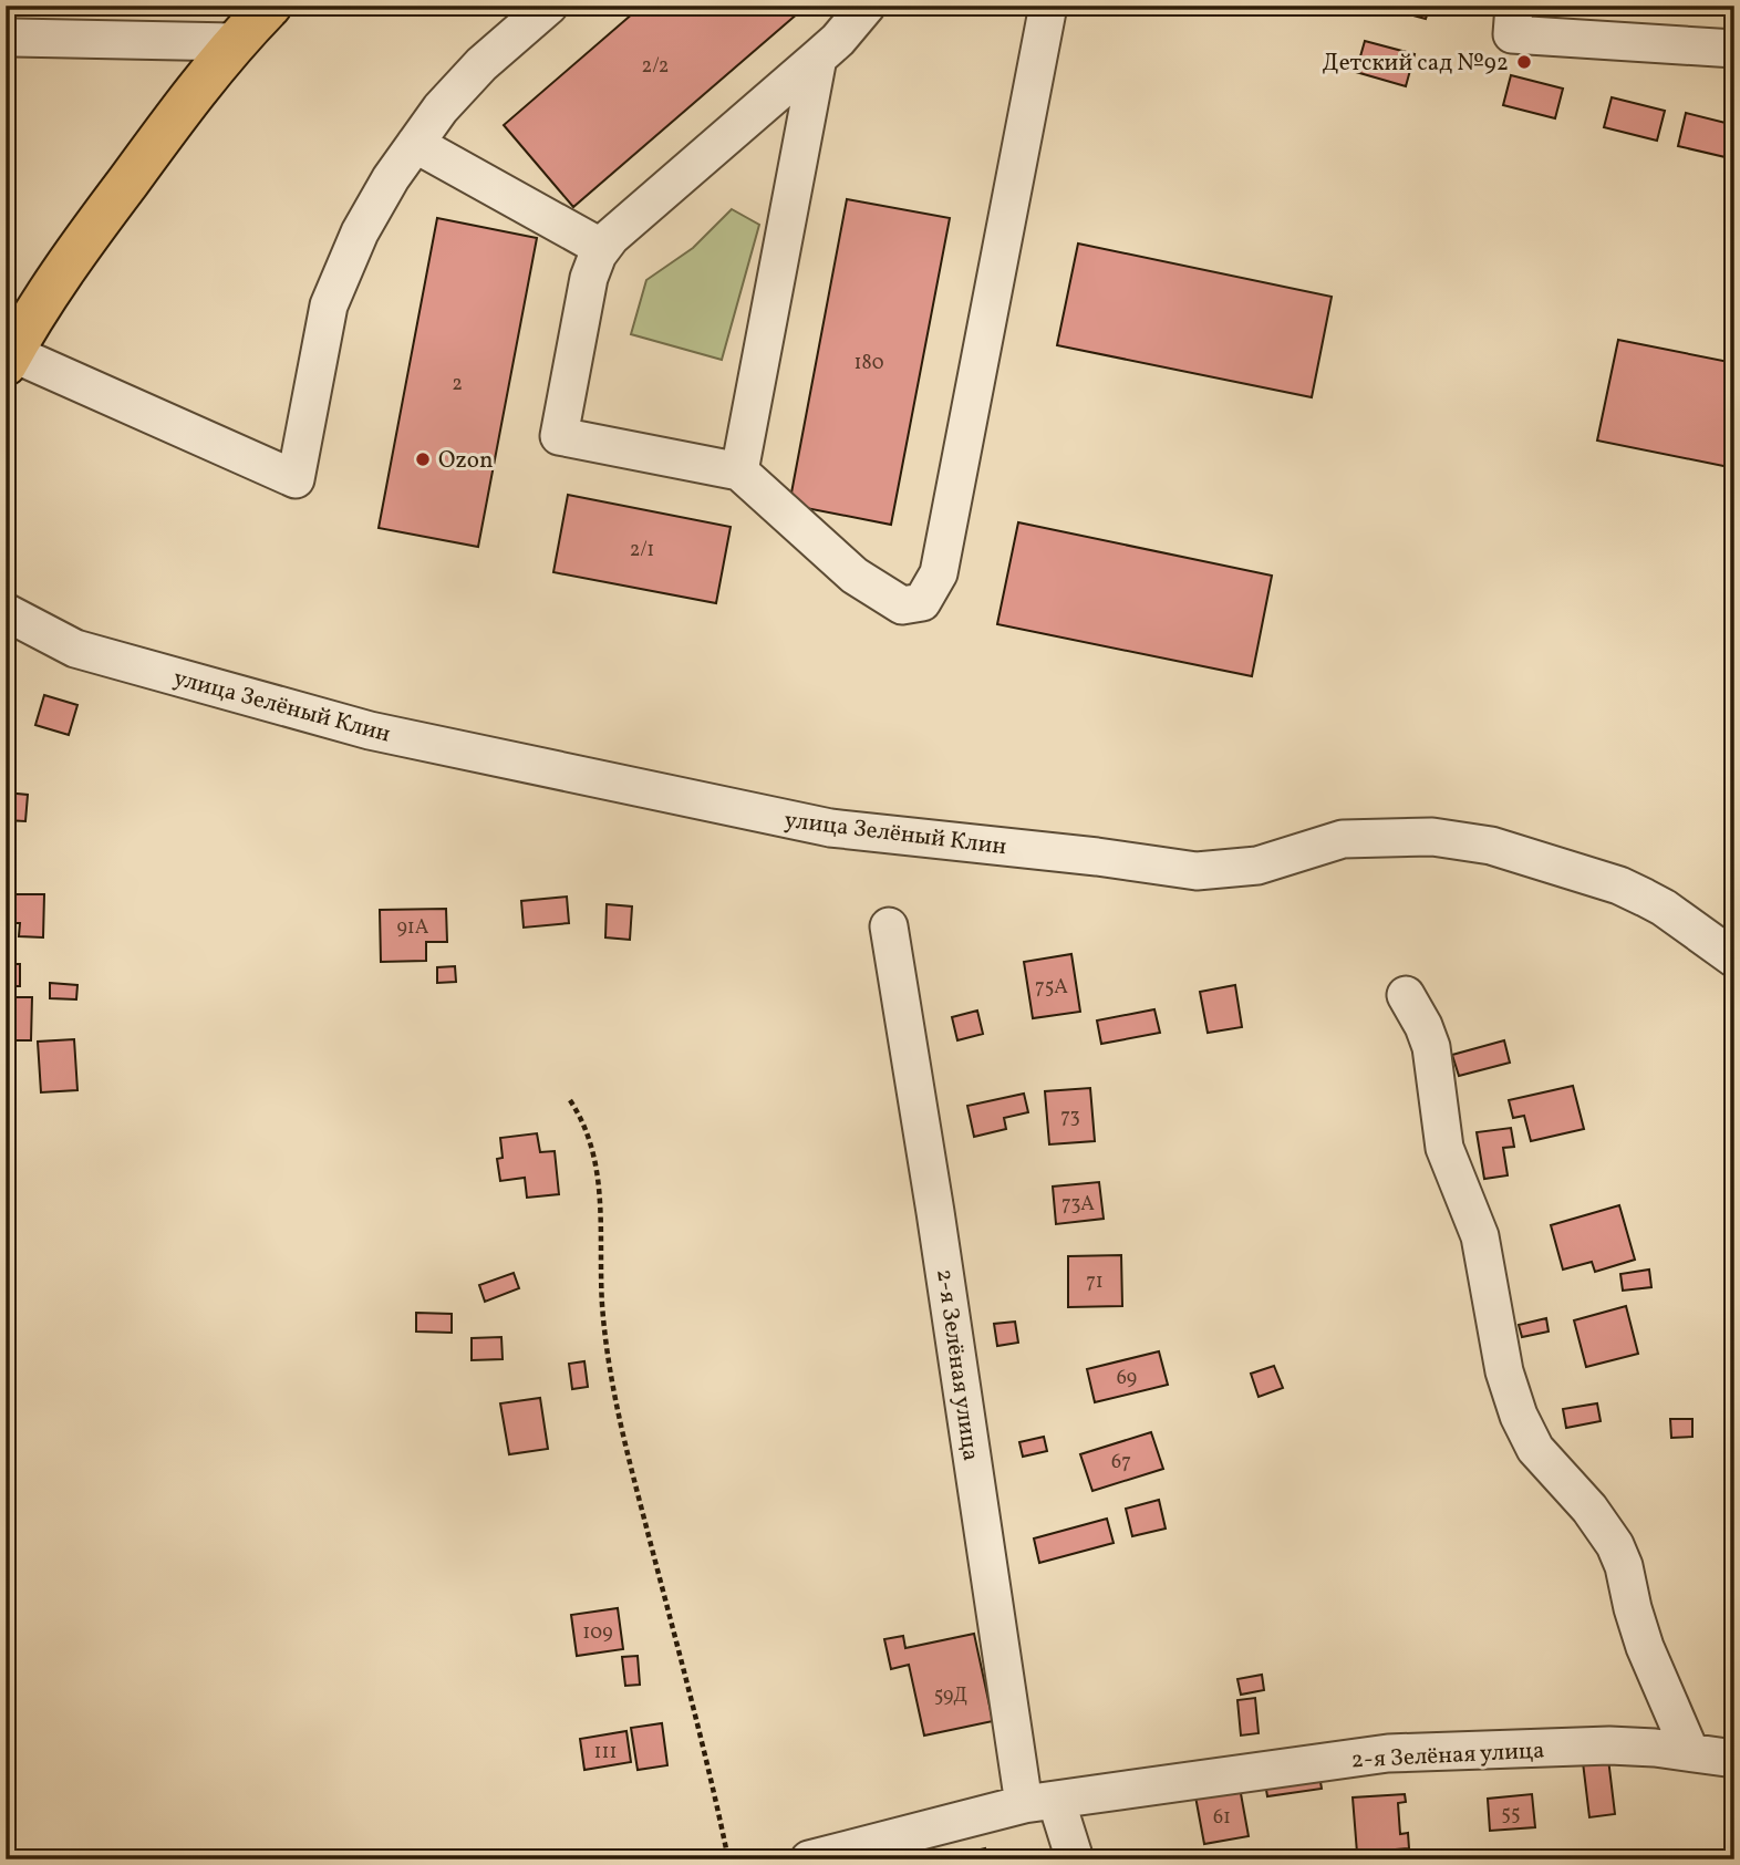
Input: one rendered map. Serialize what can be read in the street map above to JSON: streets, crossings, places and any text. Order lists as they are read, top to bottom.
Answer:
{
  "streets": {
    "street": ["улица Зелёный Клин", "2-я Зелёная улица"]
  },
  "places": ["Детский сад №92", "Ozon"],
  "house_numbers": [
    "2/2",
    "180",
    "2",
    "2/1",
    "91А",
    "75А",
    "73",
    "73А",
    "71",
    "69",
    "67",
    "109",
    "59Д",
    "111",
    "55",
    "61"
  ]
}
